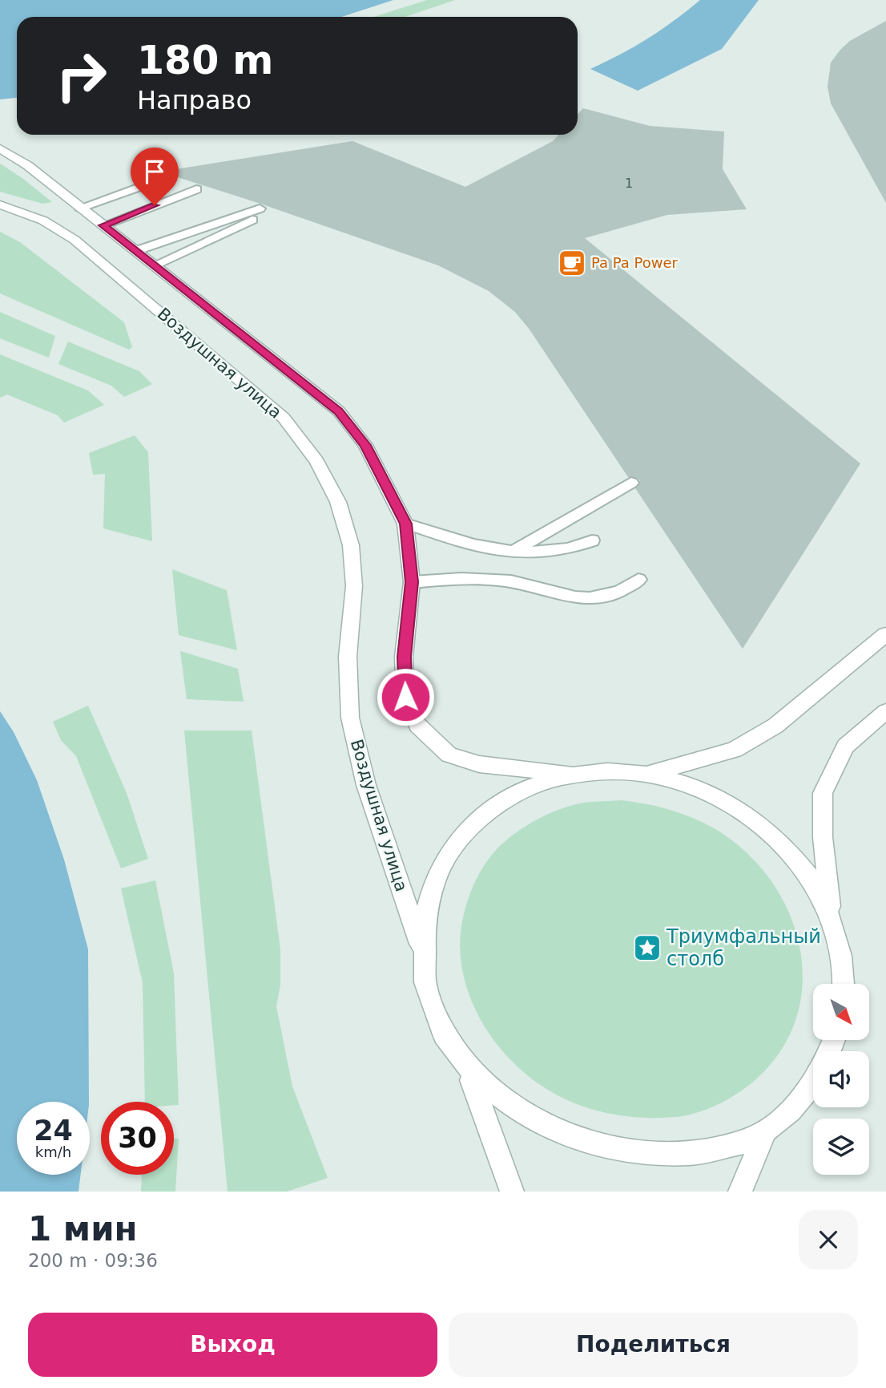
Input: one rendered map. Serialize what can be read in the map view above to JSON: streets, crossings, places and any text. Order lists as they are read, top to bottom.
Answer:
{
  "streets": {
    "street": ["Воздушная улица"]
  },
  "places": {
    "cafe": ["Pa Pa Power"],
    "place": ["Триумфальный столб"]
  },
  "house_numbers": ["1"],
  "north": "bottom right",
  "page": {
    "turn": ["180 m", "Направо"],
    "speed": "24 km/h",
    "limit": "30",
    "heading": ["1 мин", "200 m · 09:36"],
    "buttons": ["Выход", "Поделиться"]
  }
}
